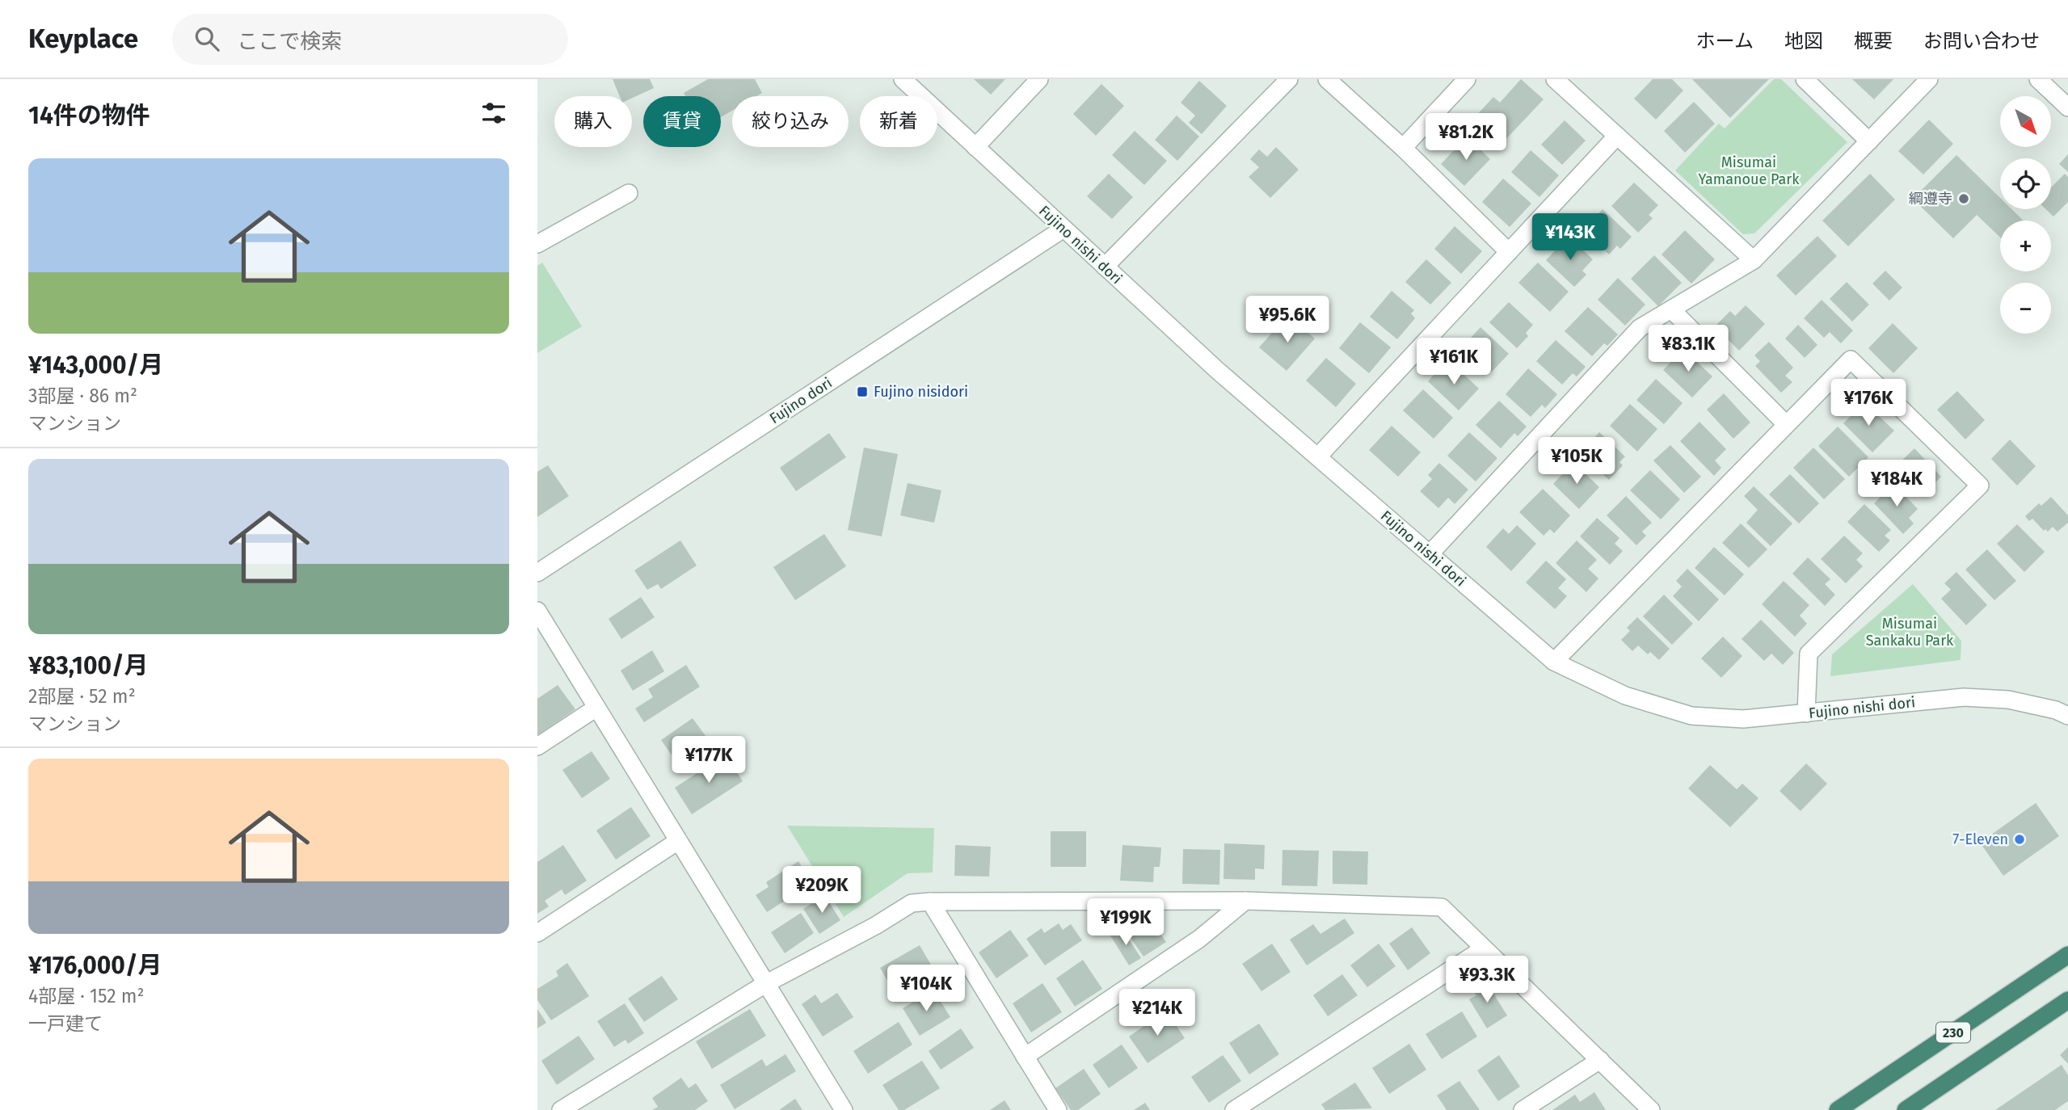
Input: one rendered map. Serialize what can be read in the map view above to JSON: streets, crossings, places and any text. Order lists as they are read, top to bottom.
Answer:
{
  "streets": {
    "highway": ["230"],
    "street": ["Fujino nishi dori", "Fujino dori"]
  },
  "crossings": [
    ["Fujino nishi dori", "Fujino dori"]
  ],
  "parks": ["Misumai Yamanoue Park", "Misumai Sankaku Park"],
  "places": {
    "other": ["綱遵寺", "7-Eleven"],
    "transit": ["Fujino nisidori"]
  },
  "north": "bottom right",
  "page": {
    "header": "Keyplace",
    "search": "ここで検索",
    "nav": [
      "ホーム",
      "地図",
      "概要",
      "お問い合わせ"
    ],
    "heading": "14件の物件",
    "map_buttons": ["+", "−"],
    "chip": [
      "購入",
      "賃貸",
      "絞り込み",
      "新着"
    ],
    "price": [
      "¥81.2K",
      "¥143K",
      "¥95.6K",
      "¥83.1K",
      "¥161K",
      "¥176K",
      "¥105K",
      "¥184K",
      "¥177K",
      "¥209K",
      "¥199K",
      "¥93.3K",
      "¥104K",
      "¥214K"
    ],
    "list": [
      {
        "name": "¥143,000/月",
        "note": "3部屋 · 86 m² · マンション"
      },
      {
        "name": "¥83,100/月",
        "note": "2部屋 · 52 m² · マンション"
      },
      {
        "name": "¥176,000/月",
        "note": "4部屋 · 152 m² · 一戸建て"
      }
    ]
  }
}
